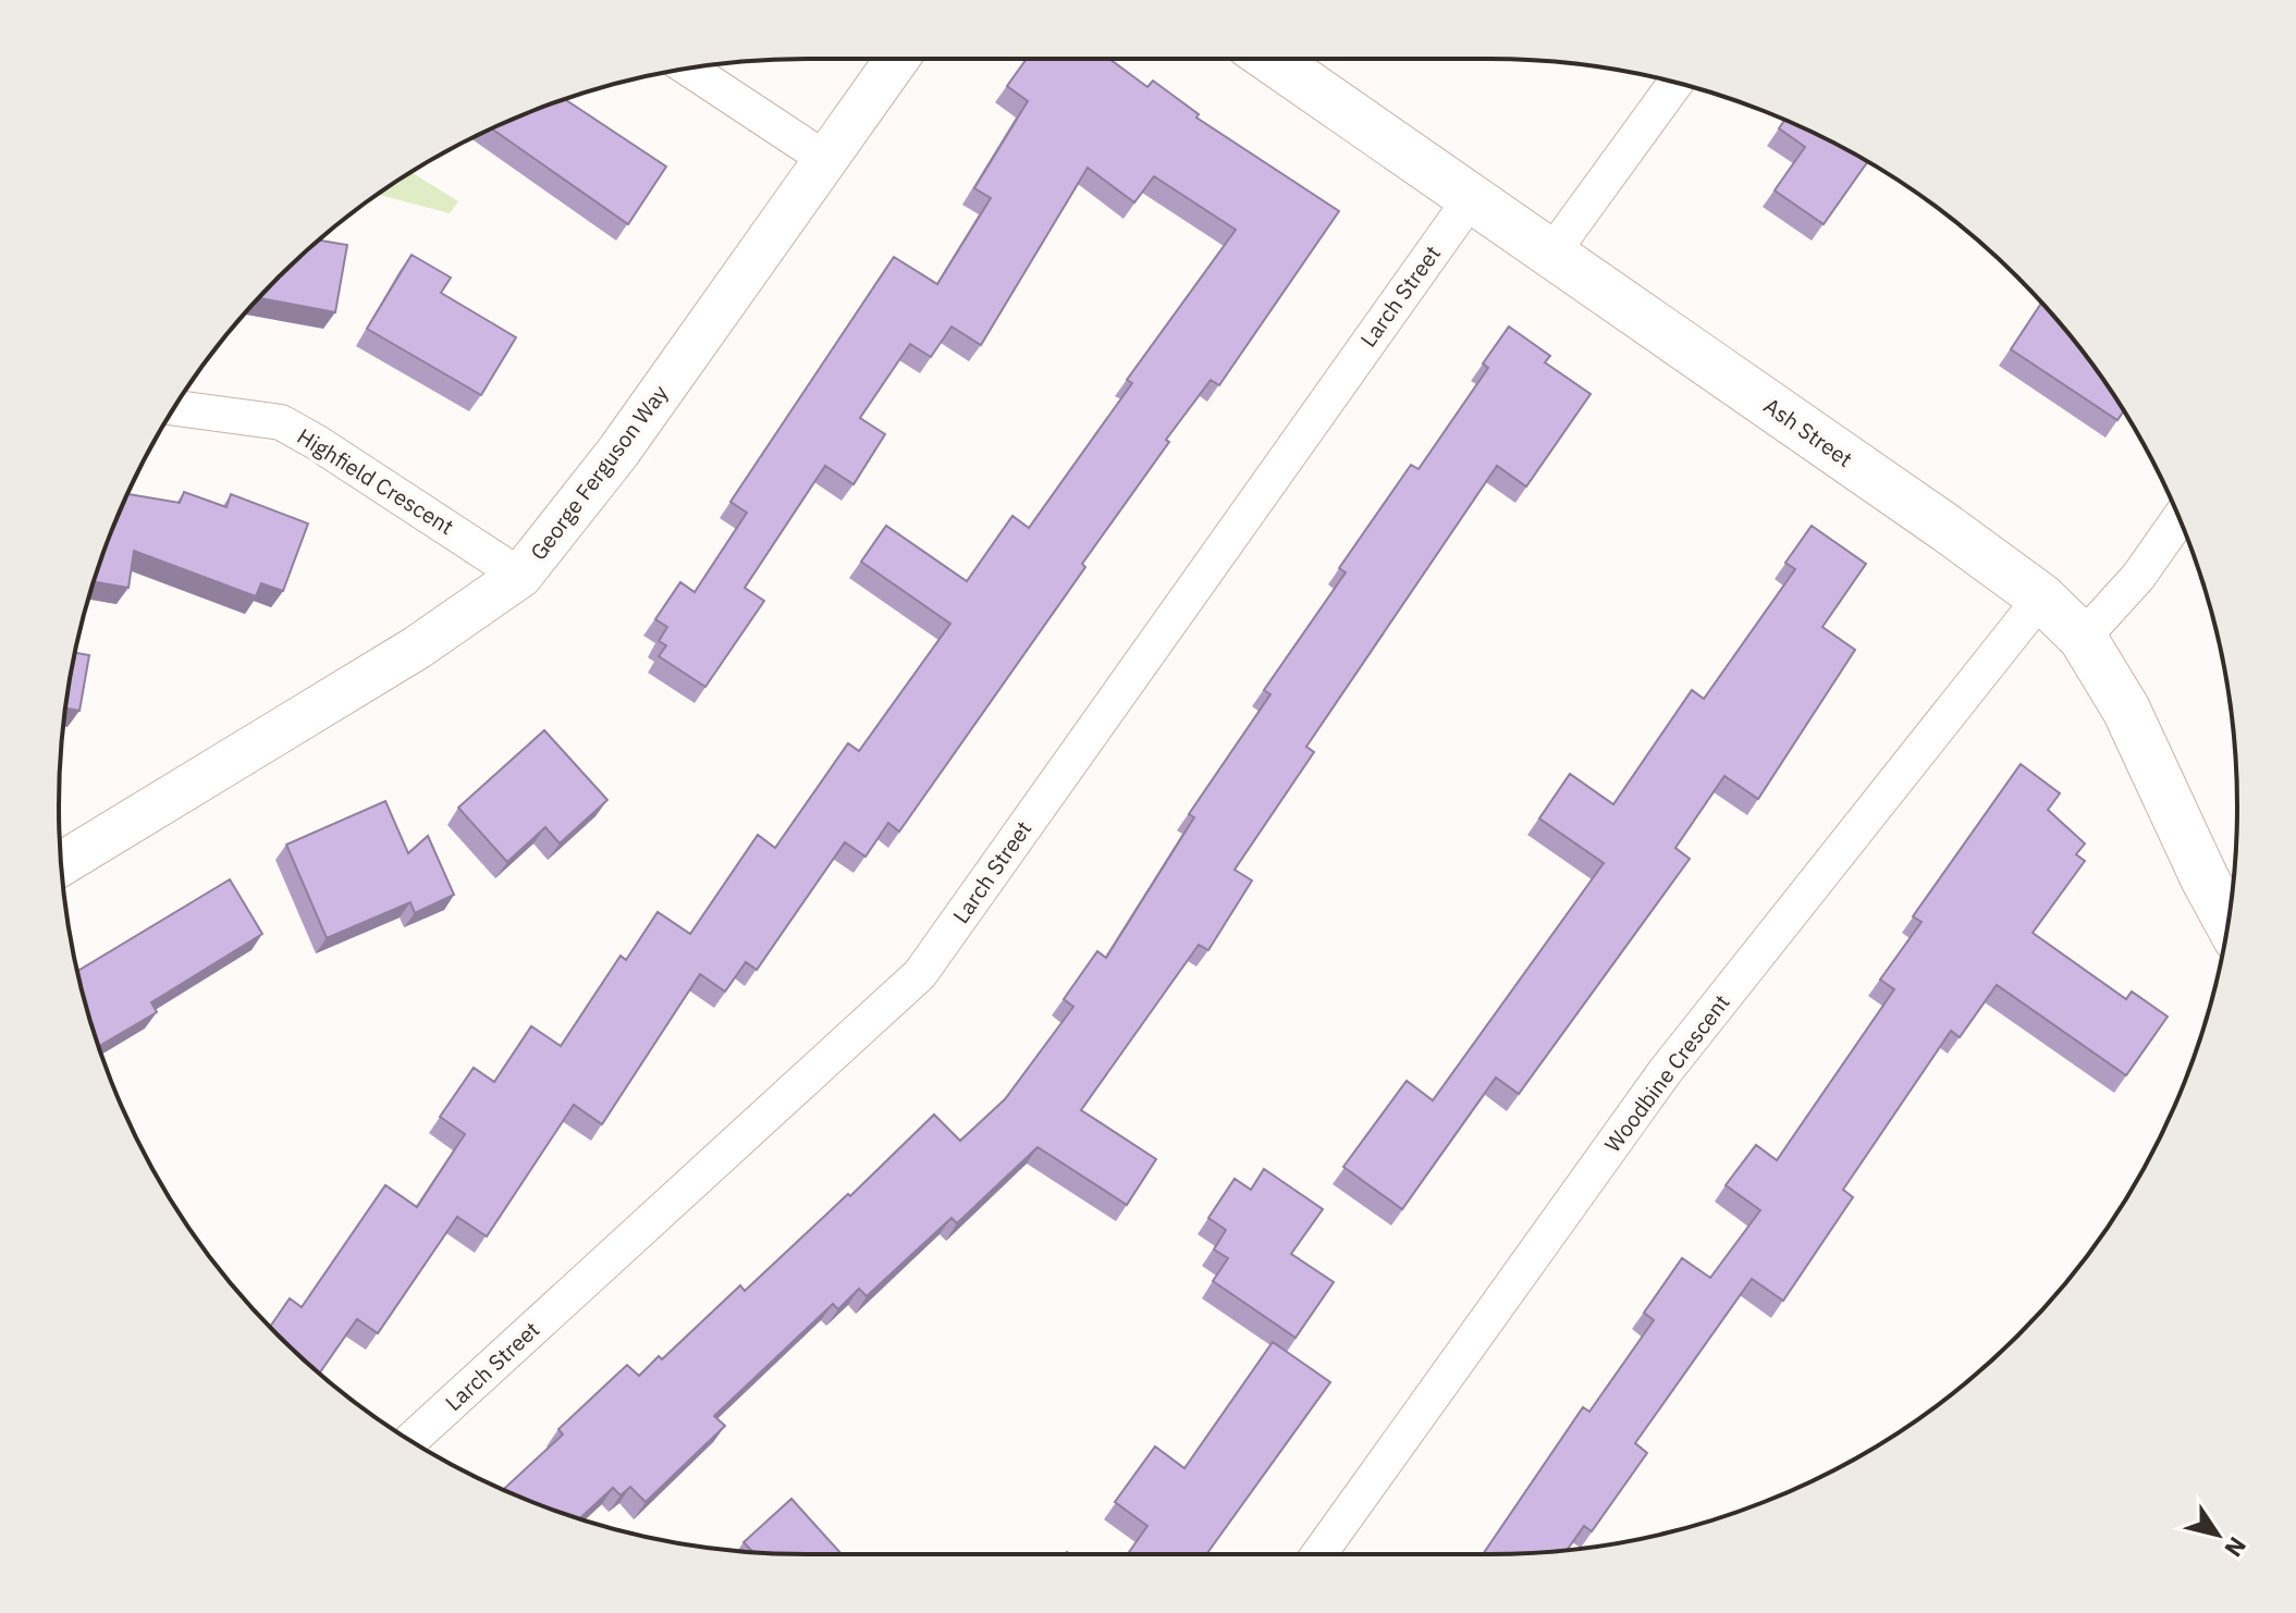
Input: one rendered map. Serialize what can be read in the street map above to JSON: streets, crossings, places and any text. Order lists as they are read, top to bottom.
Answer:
{
  "streets": {
    "main road": ["Ash Street"],
    "street": [
      "Larch Street",
      "George Ferguson Way",
      "Highfield Crescent",
      "Woodbine Crescent"
    ]
  },
  "crossings": [
    ["Larch Street", "Ash Street"],
    ["Ash Street", "Woodbine Crescent"],
    ["George Ferguson Way", "Highfield Crescent"]
  ],
  "north": "bottom right"
}
